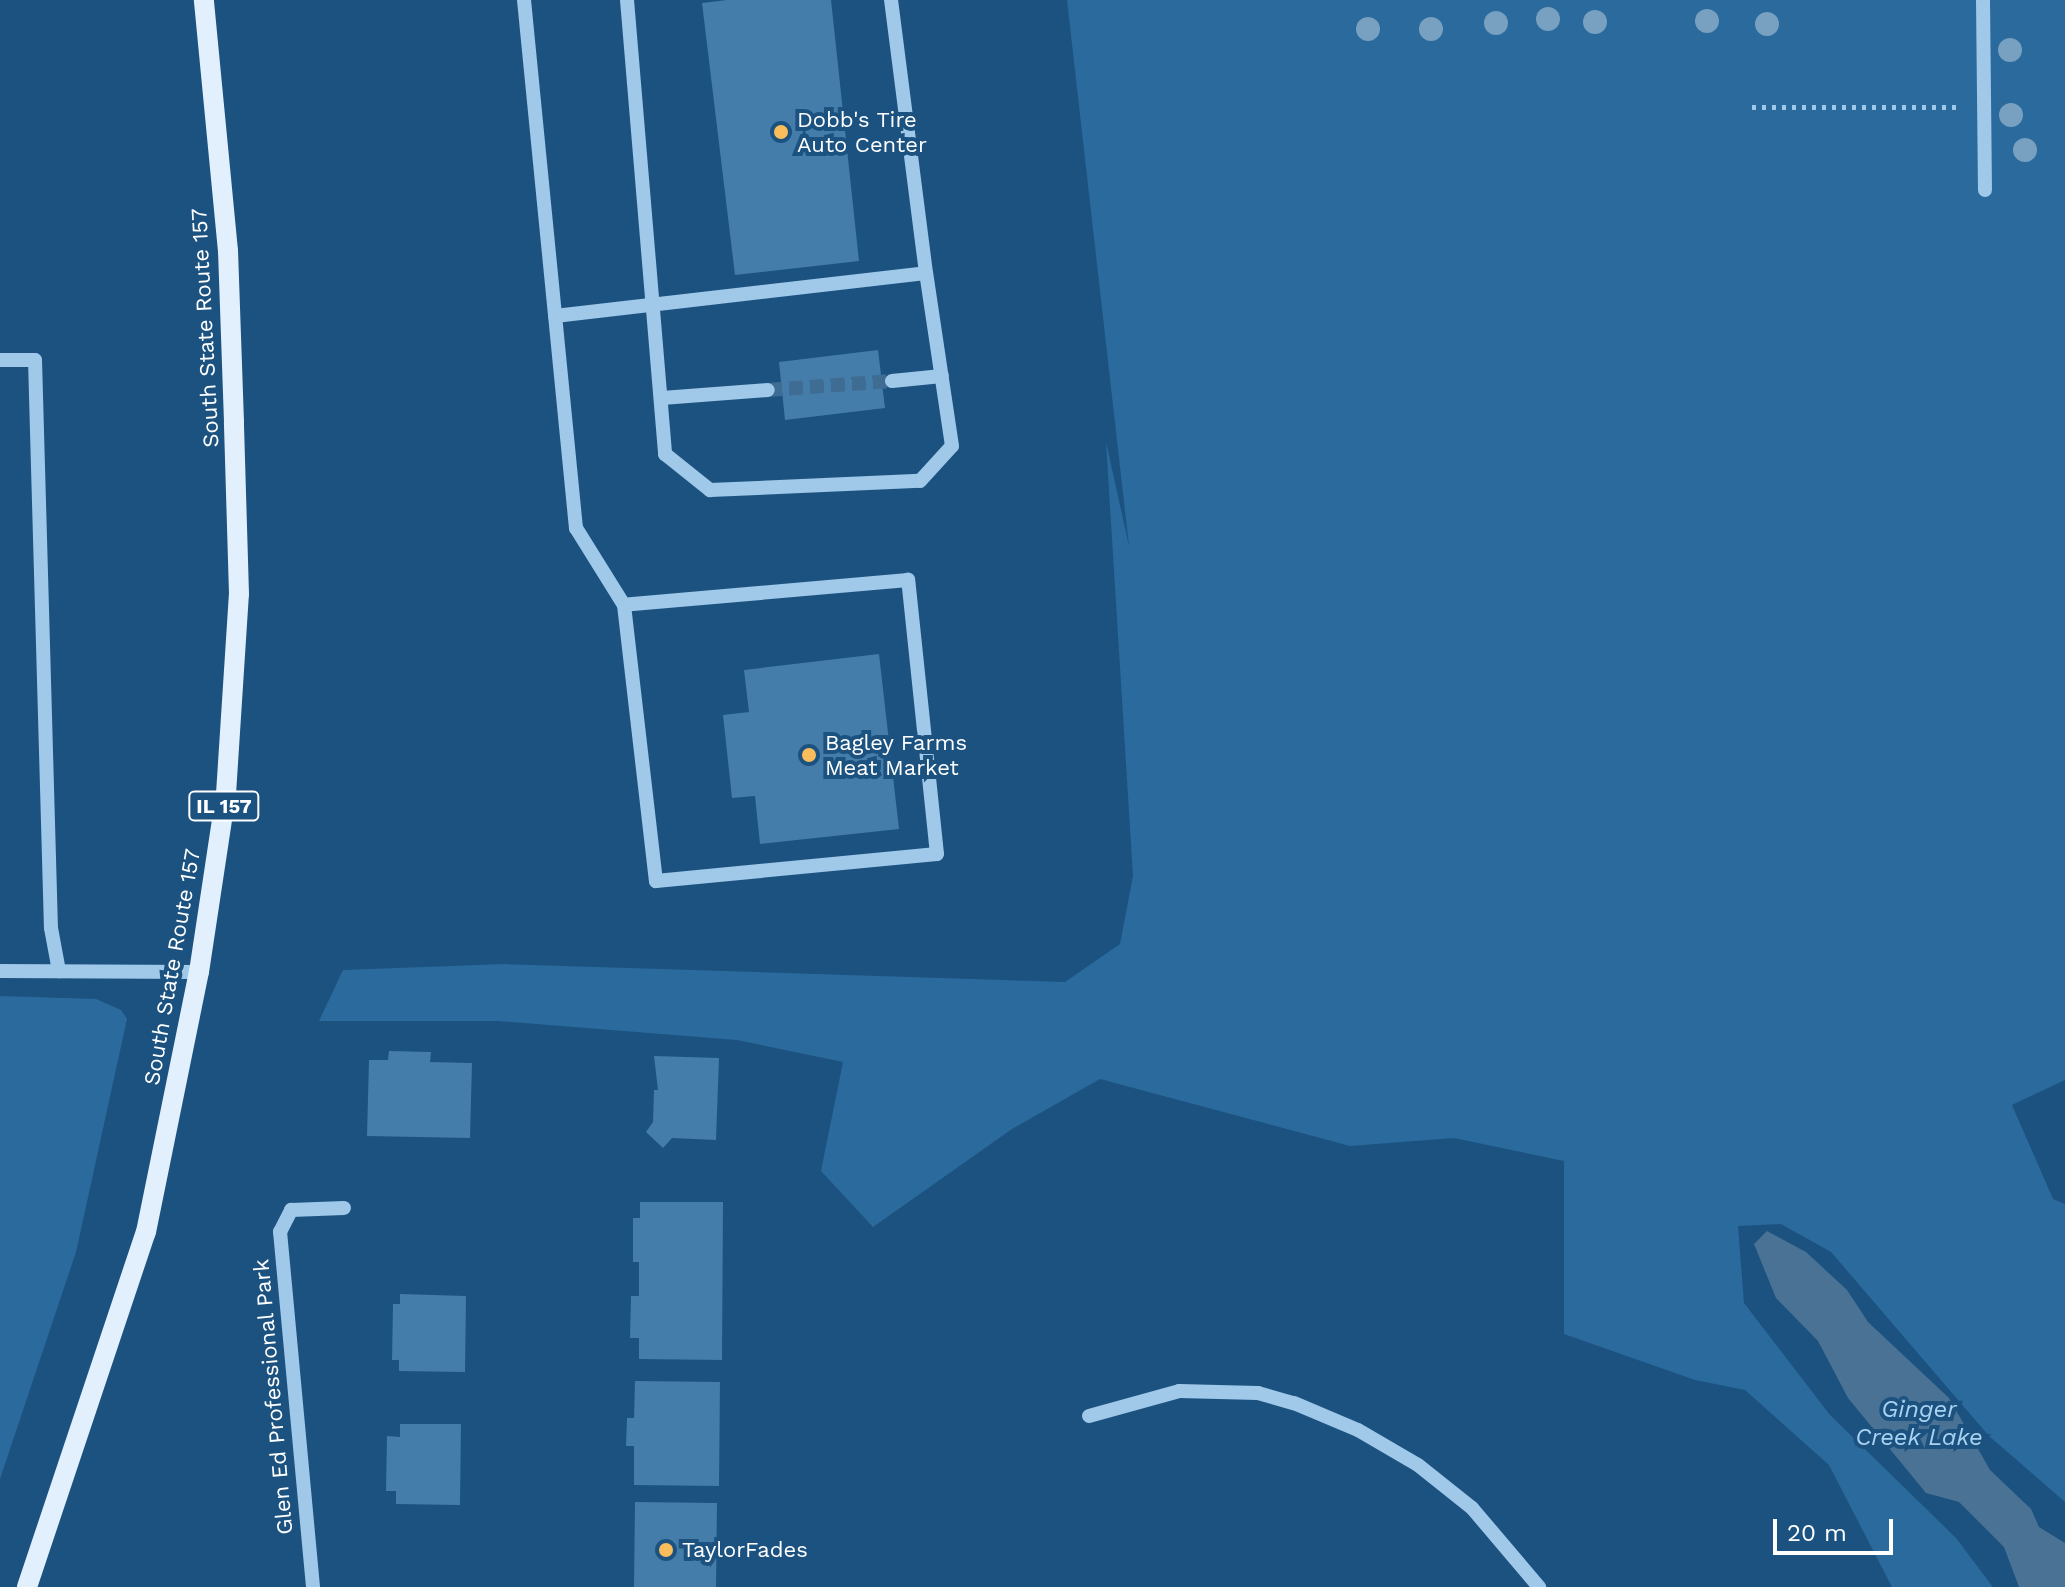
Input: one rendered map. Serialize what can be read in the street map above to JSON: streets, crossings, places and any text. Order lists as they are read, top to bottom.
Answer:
{
  "streets": {
    "main road": ["South State Route 157", "IL 157"],
    "street": ["Glen Ed Professional Park"]
  },
  "water": ["Ginger Creek Lake"],
  "places": ["Dobb's Tire Auto Center", "Bagley Farms Meat Market", "TaylorFades"],
  "scale_bar": "20 m"
}
